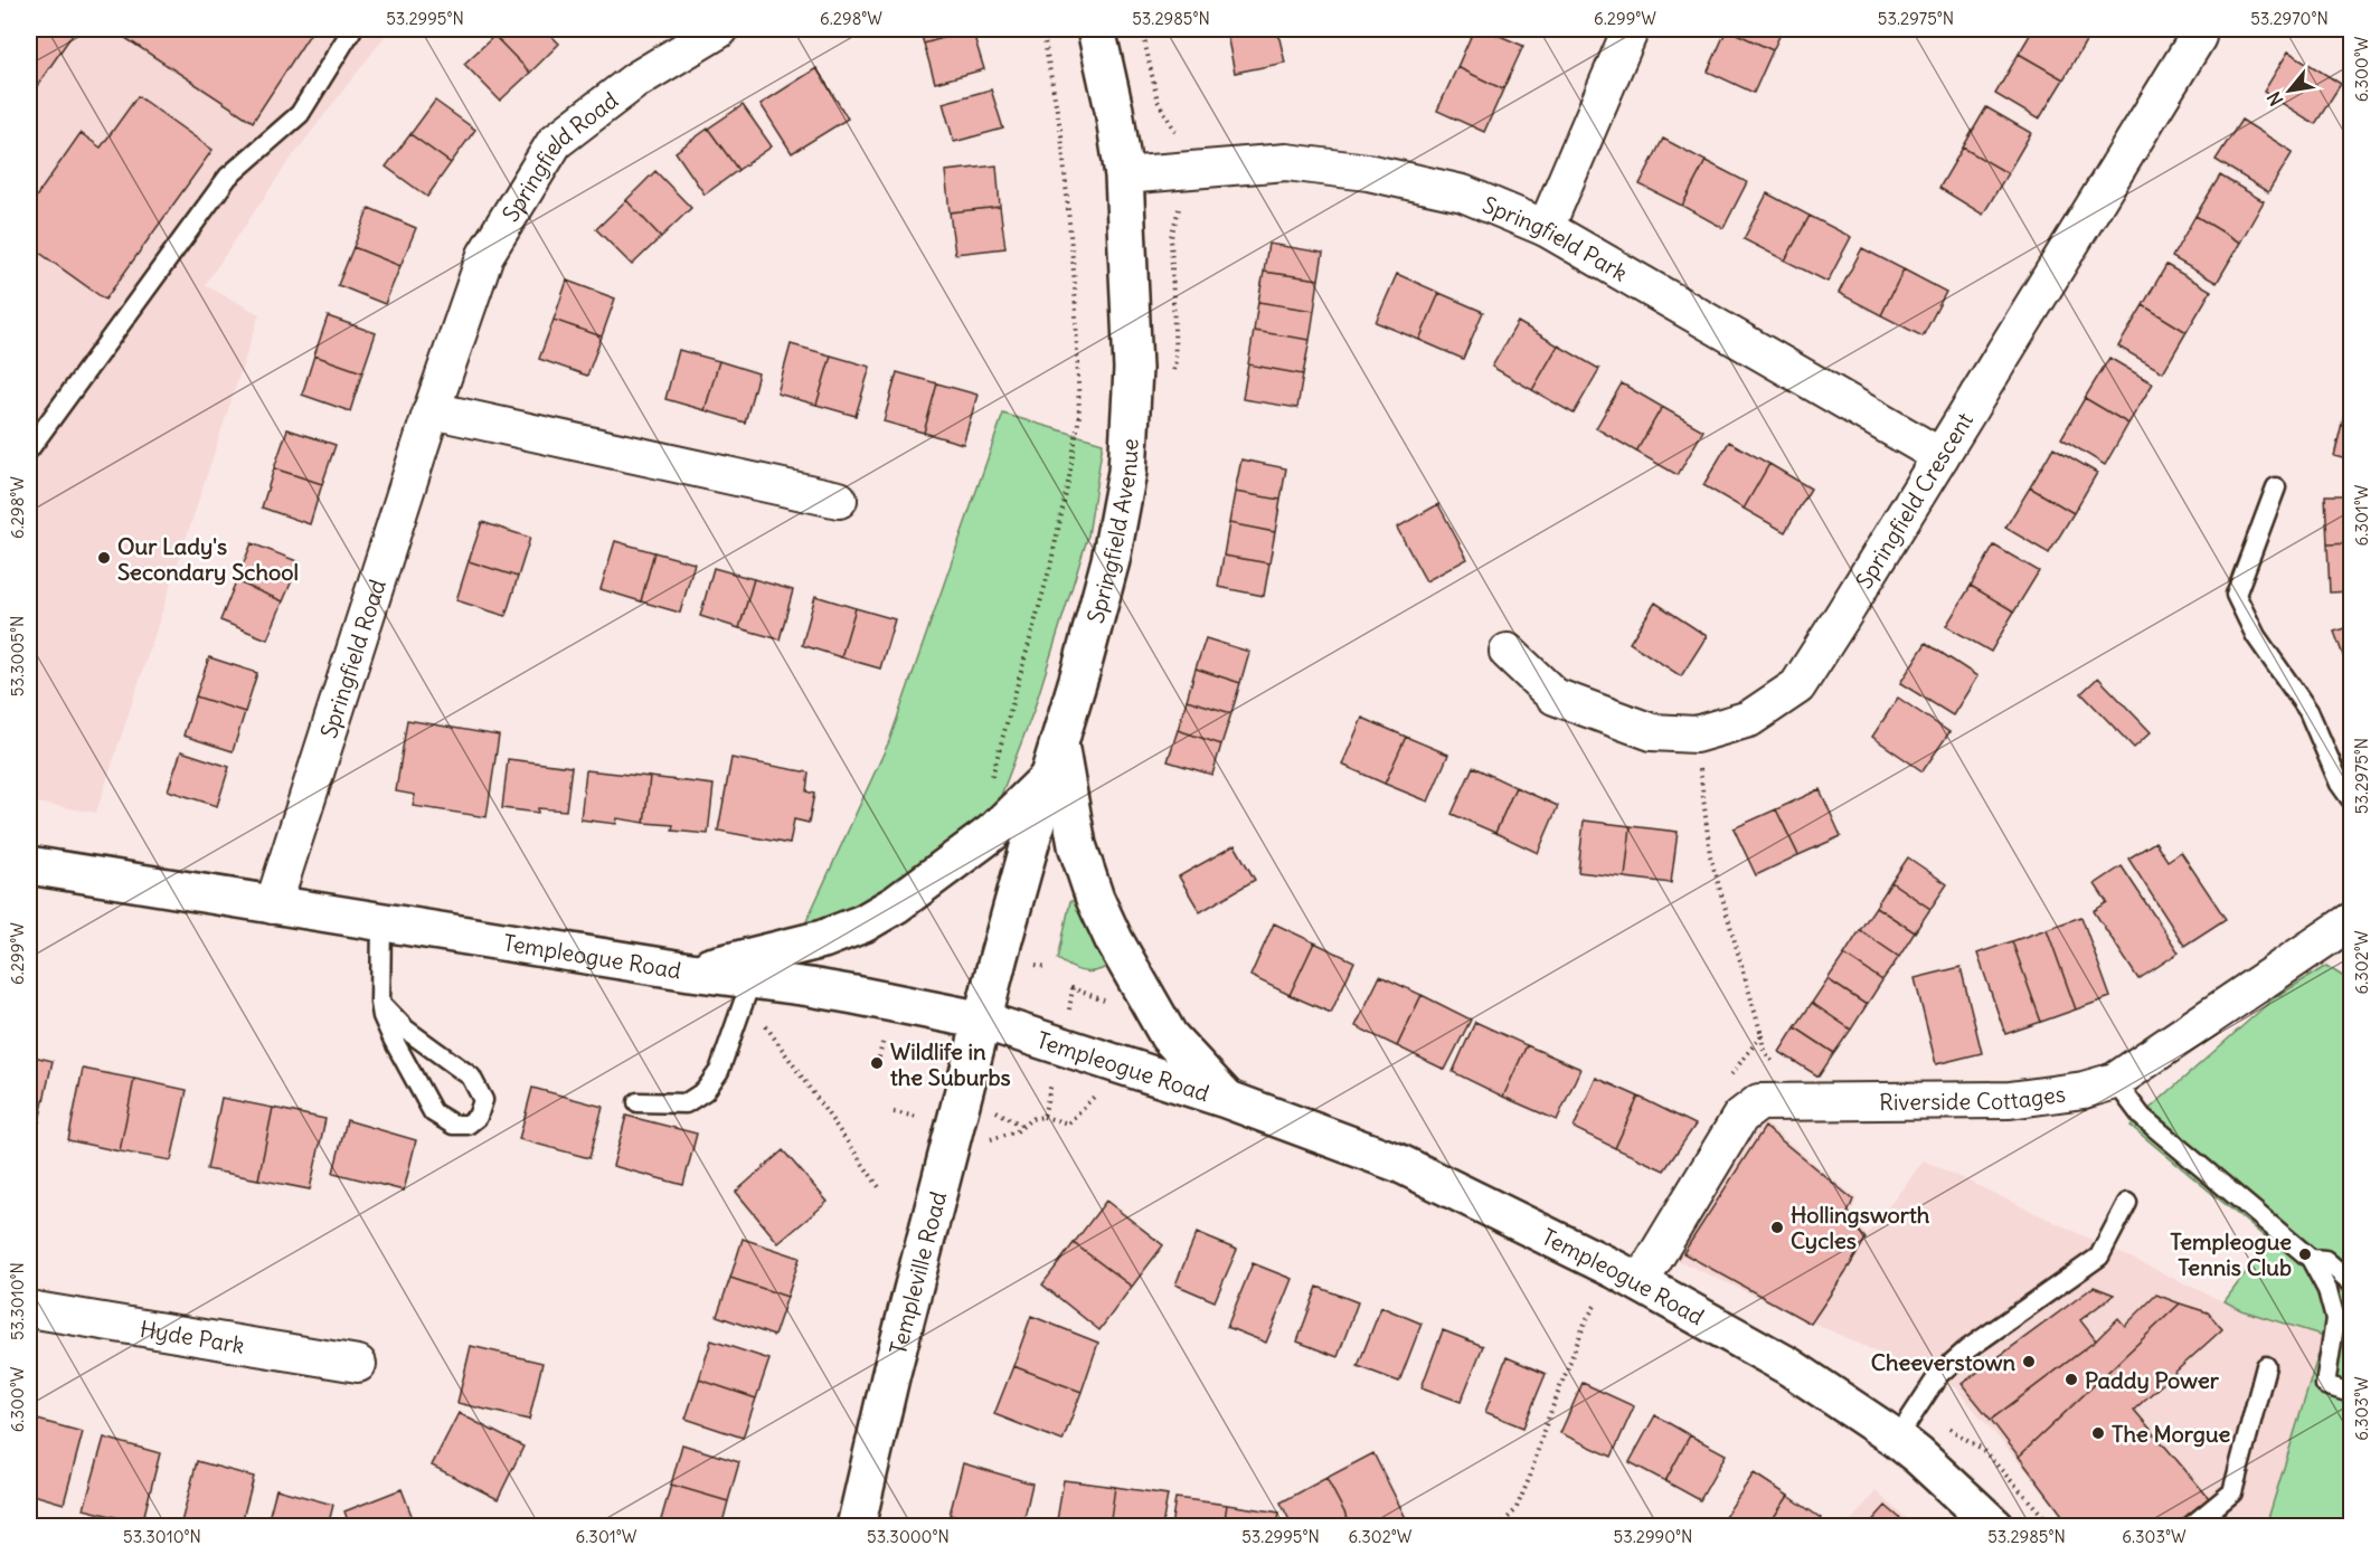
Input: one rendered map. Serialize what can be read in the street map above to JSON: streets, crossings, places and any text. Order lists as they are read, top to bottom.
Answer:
{
  "streets": {
    "main road": ["Springfield Avenue", "Templeogue Road", "Templeville Road"],
    "street": [
      "Springfield Road",
      "Springfield Park",
      "Springfield Crescent",
      "Riverside Cottages",
      "Hyde Park"
    ]
  },
  "crossings": [
    ["Springfield Road", "Templeogue Road"],
    ["Springfield Park", "Springfield Crescent"],
    ["Springfield Park", "Springfield Avenue"],
    ["Springfield Avenue", "Templeogue Road"],
    ["Springfield Avenue", "Templeville Road"],
    ["Templeogue Road", "Riverside Cottages"],
    ["Templeogue Road", "Templeville Road"]
  ],
  "places": [
    "Our Lady's Secondary School",
    "Wildlife in the Suburbs",
    "Hollingsworth Cycles",
    "Templeogue Tennis Club",
    "Cheeverstown",
    "Paddy Power",
    "The Morgue"
  ],
  "north": "bottom left",
  "coordinates": [
    "53.2995°N",
    "6.298°W",
    "53.2985°N",
    "6.299°W",
    "53.2975°N",
    "53.2970°N",
    "6.300°W",
    "6.301°W",
    "53.3005°N",
    "6.302°W",
    "53.3010°N",
    "6.303°W",
    "53.3000°N",
    "53.2990°N"
  ]
}
